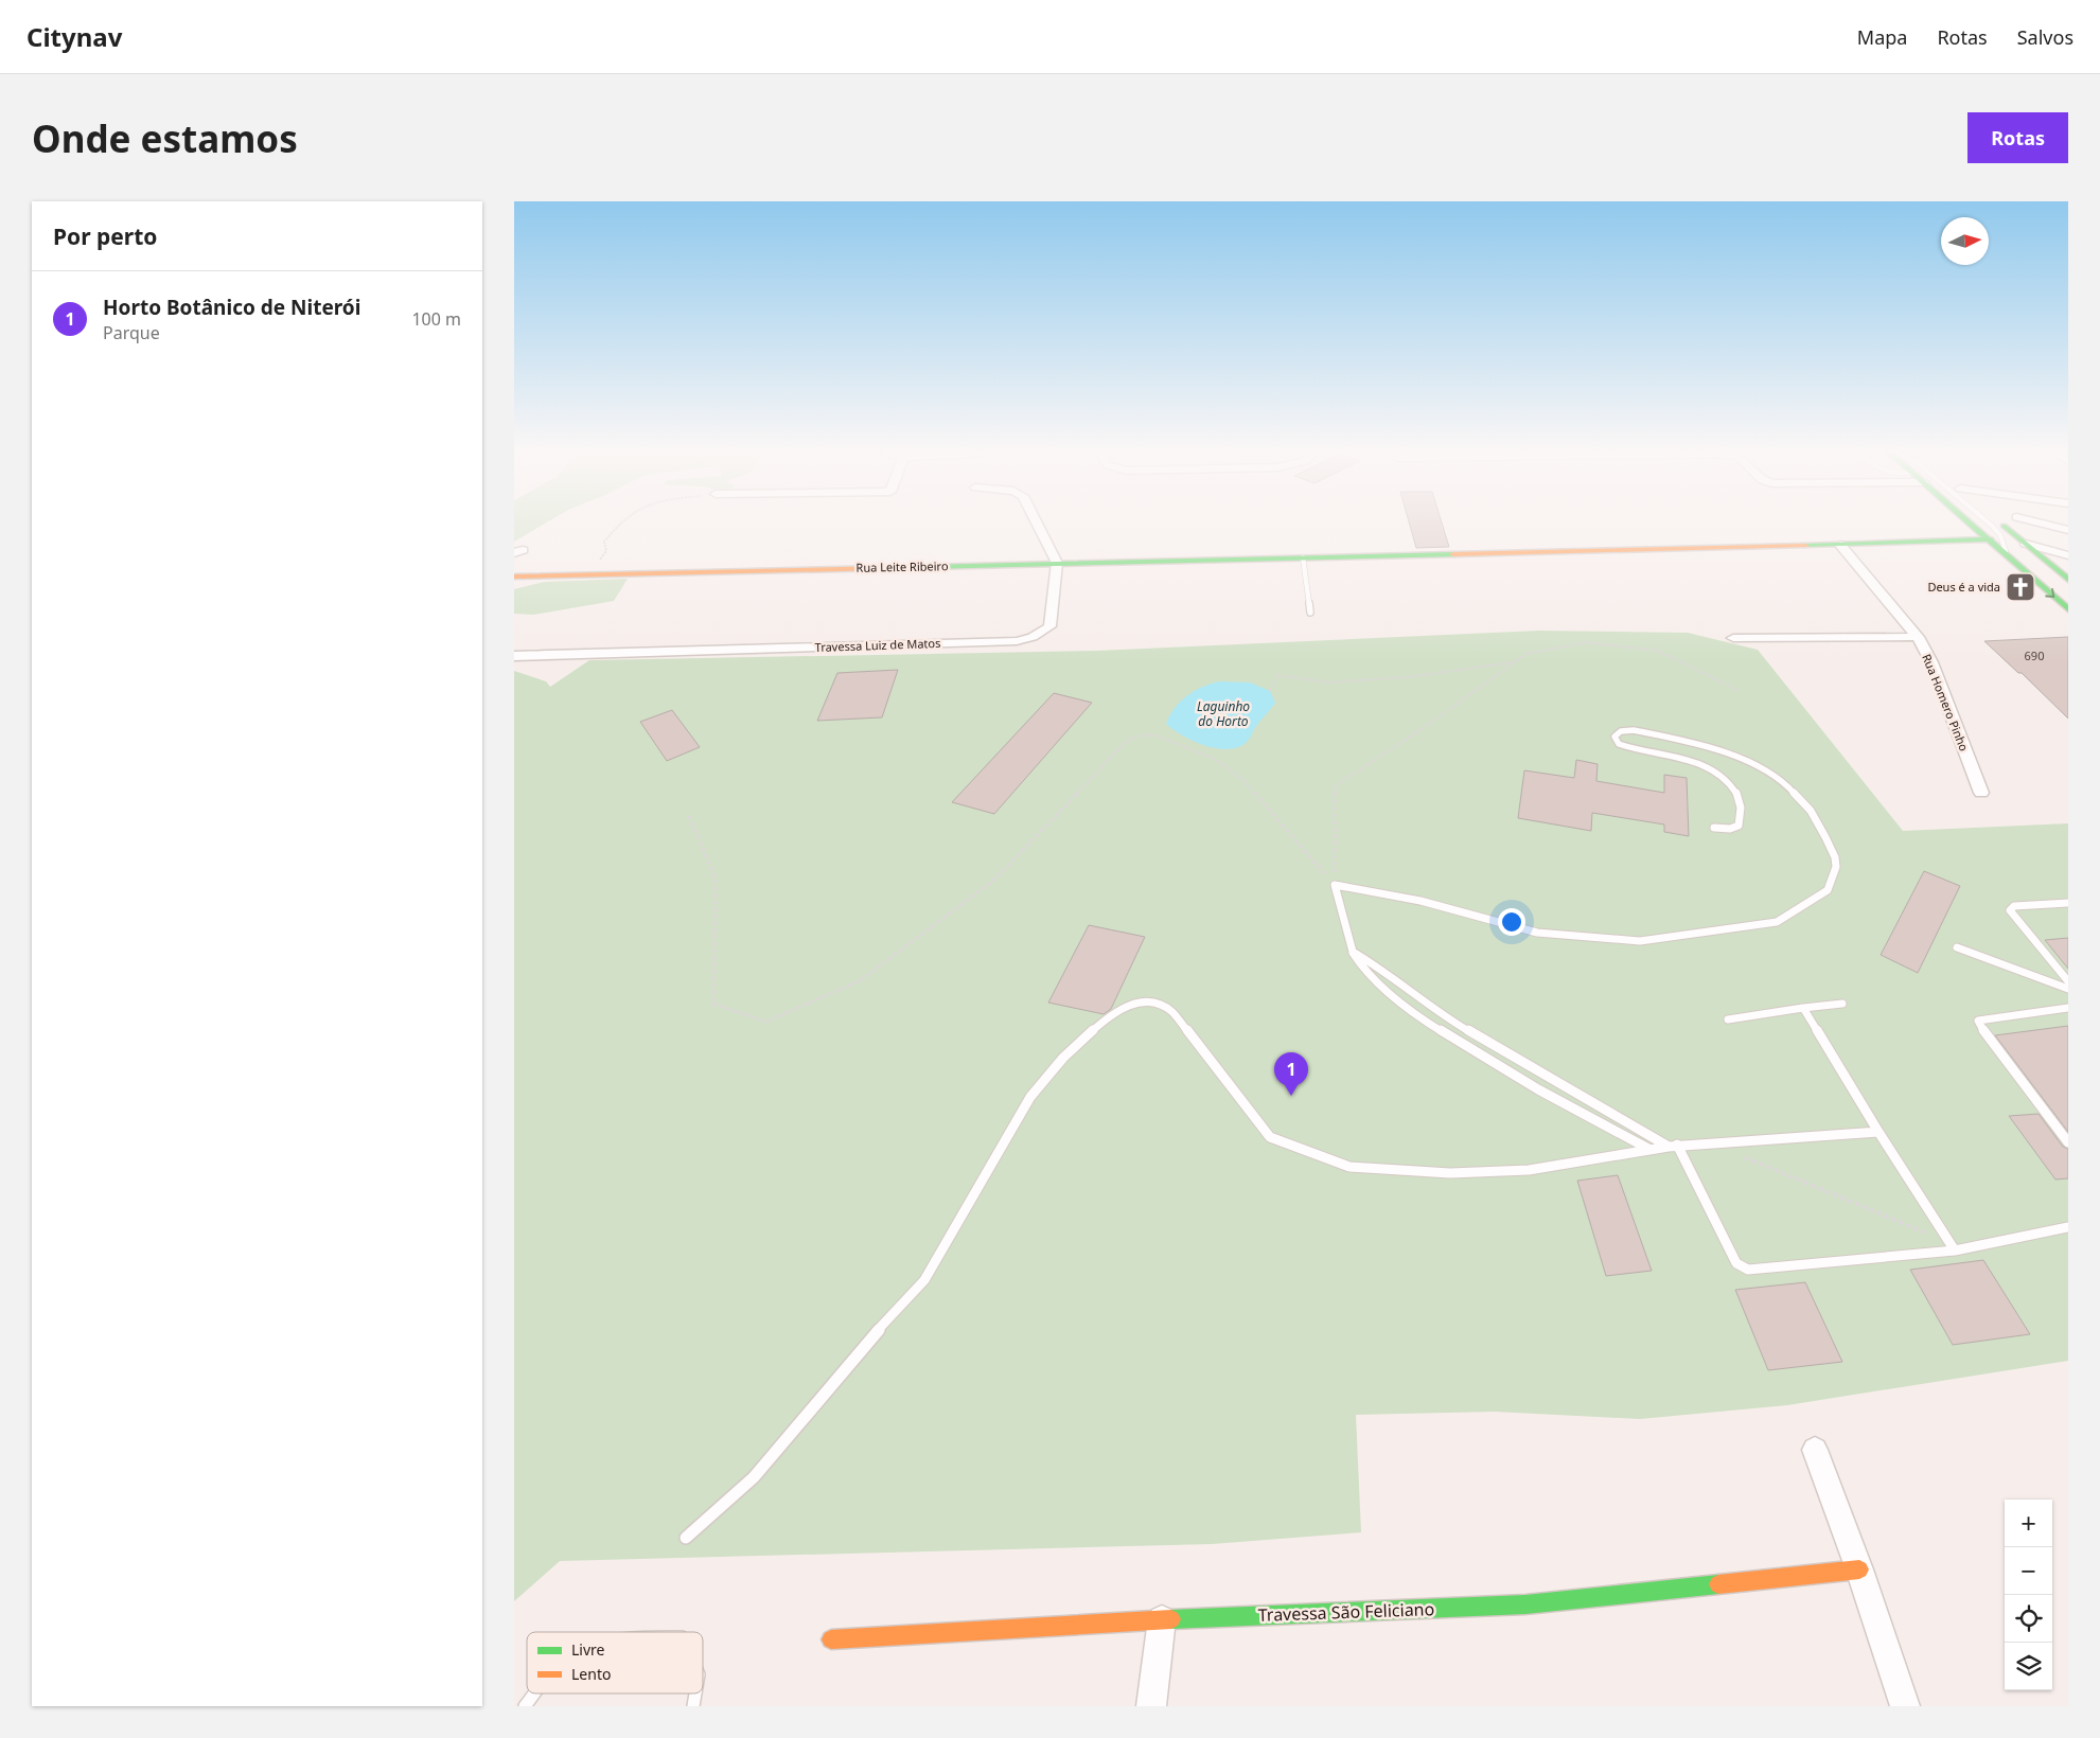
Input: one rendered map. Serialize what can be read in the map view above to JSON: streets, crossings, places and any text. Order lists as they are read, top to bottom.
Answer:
{
  "streets": {
    "main road": ["Rua Leite Ribeiro", "Travessa São Feliciano"],
    "street": ["Travessa Luiz de Matos", "Rua Homero Pinho"]
  },
  "crossings": [
    ["Rua Leite Ribeiro", "Travessa Luiz de Matos"],
    ["Rua Leite Ribeiro", "Rua Homero Pinho"]
  ],
  "water": ["Laguinho do Horto"],
  "places": {
    "church": ["Deus é a vida"]
  },
  "house_numbers": ["690"],
  "legend": ["Livre", "Lento"],
  "north": "right",
  "page": {
    "header": "Citynav",
    "nav": ["Mapa", "Rotas", "Salvos"],
    "buttons": "Rotas",
    "title": "Onde estamos",
    "heading": "Por perto",
    "list": [
      {
        "mark": "1",
        "name": "Horto Botânico de Niterói",
        "note": "Parque",
        "value": "100 m"
      }
    ],
    "pins": "1",
    "map_buttons": ["+", "−"]
  }
}
